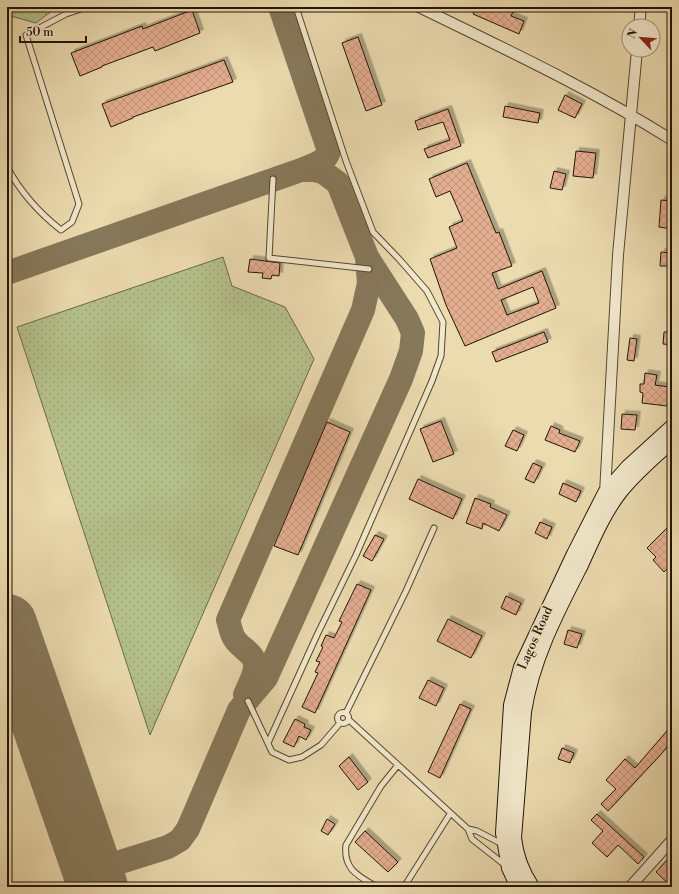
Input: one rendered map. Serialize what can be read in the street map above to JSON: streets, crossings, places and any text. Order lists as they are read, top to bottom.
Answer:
{
  "streets": {
    "main road": ["Lagos Road"]
  },
  "scale_bar": "50 m",
  "north": "top left"
}
